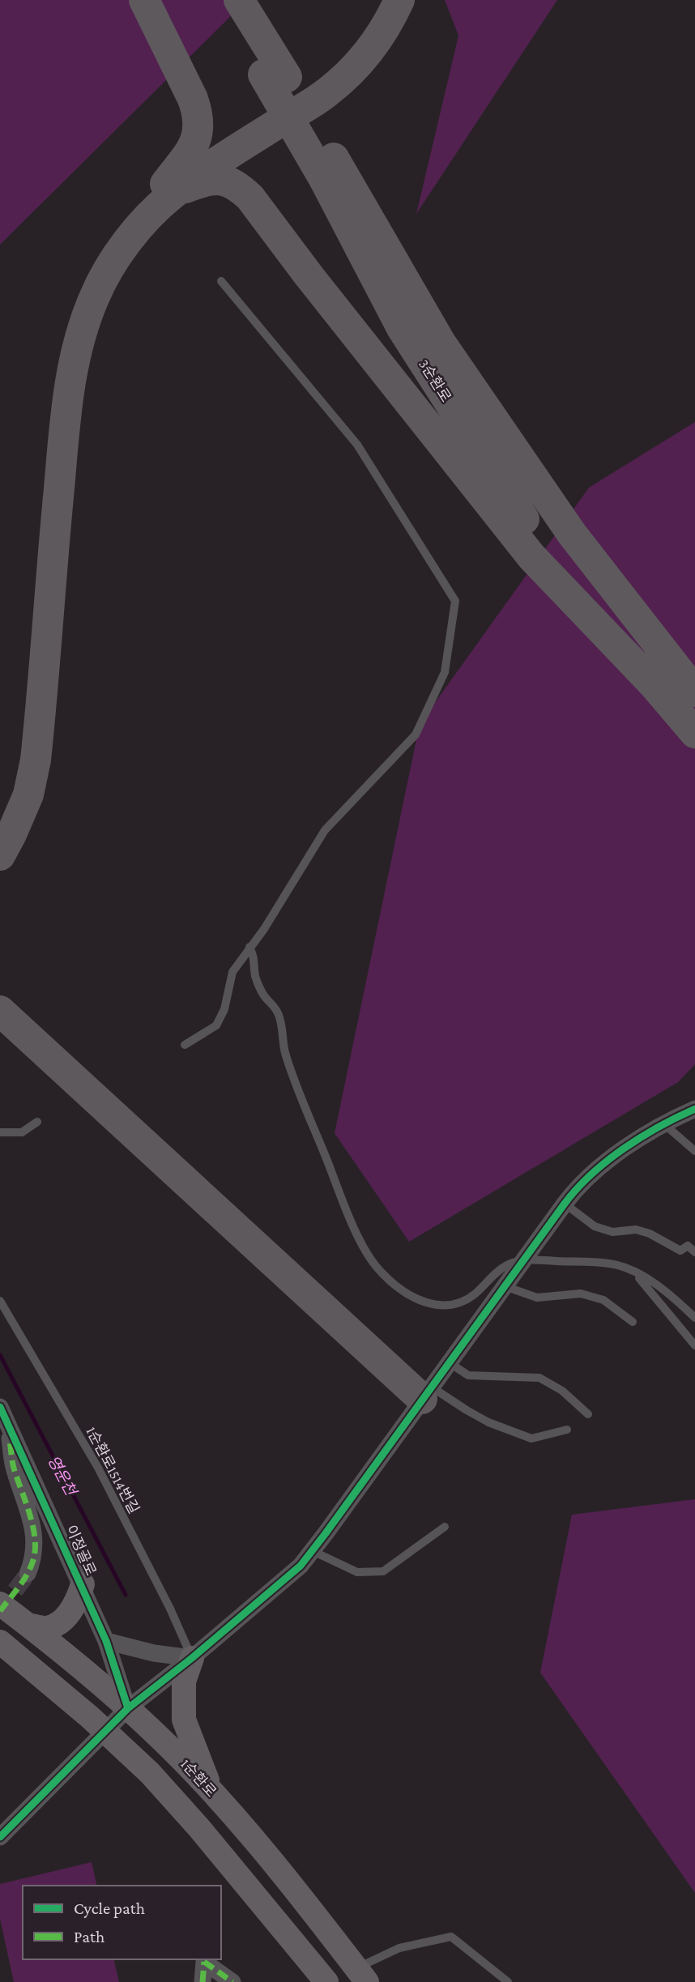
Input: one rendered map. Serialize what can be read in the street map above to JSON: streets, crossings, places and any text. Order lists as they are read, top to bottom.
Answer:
{
  "streets": {
    "highway": ["3순환로"],
    "street": ["이정골로", "1순환로"],
    "lane": ["1순환로1514번길"]
  },
  "crossings": [
    ["이정골로", "1순환로"]
  ],
  "water": ["영운천"],
  "legend": ["Cycle path", "Path"]
}
